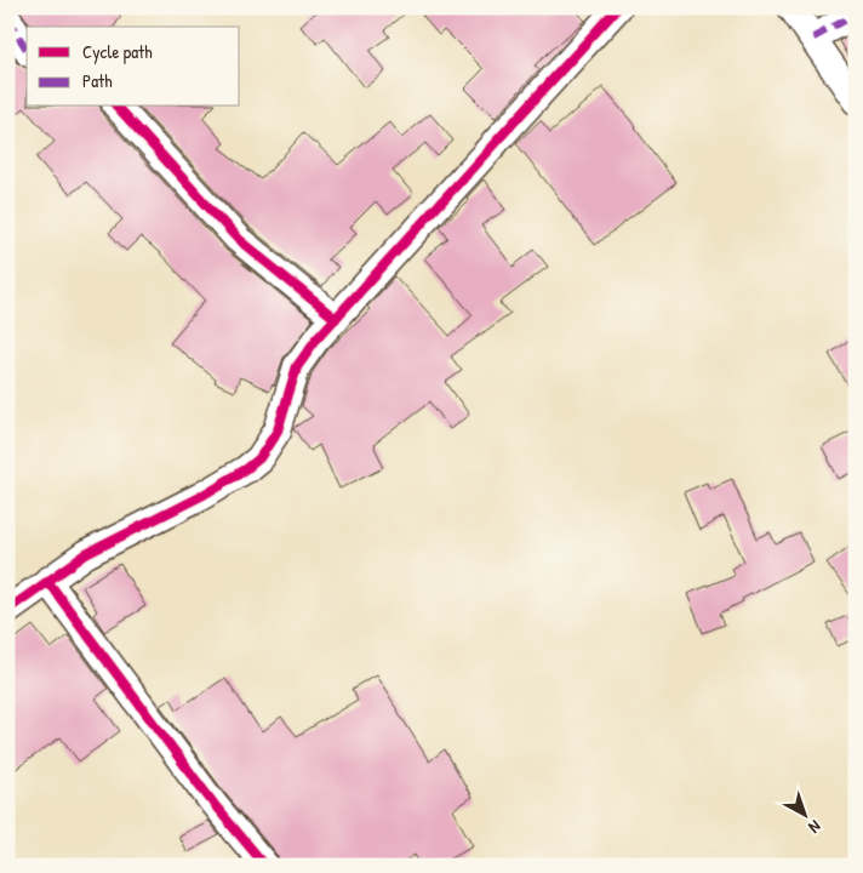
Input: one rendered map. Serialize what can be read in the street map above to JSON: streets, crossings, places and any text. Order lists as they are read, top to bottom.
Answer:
{
  "legend": ["Cycle path", "Path"],
  "north": "bottom right"
}
